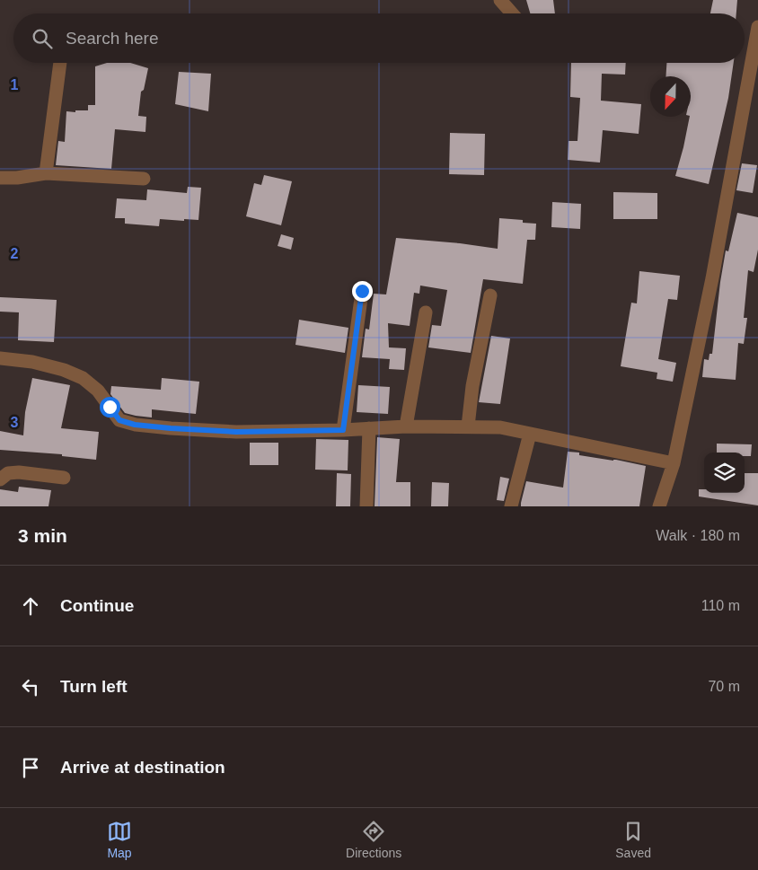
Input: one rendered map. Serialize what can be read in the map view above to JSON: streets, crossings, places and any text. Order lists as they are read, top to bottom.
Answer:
{
  "north": "bottom",
  "page": {
    "search": "Search here",
    "heading": ["3 min", "Walk · 180 m"],
    "list": [
      ["Continue", "110 m"],
      ["Turn left", "70 m"],
      "Arrive at destination"
    ],
    "nav": ["Map", "Directions", "Saved"]
  },
  "grid": {
    "rows": ["1", "2", "3"]
  }
}
